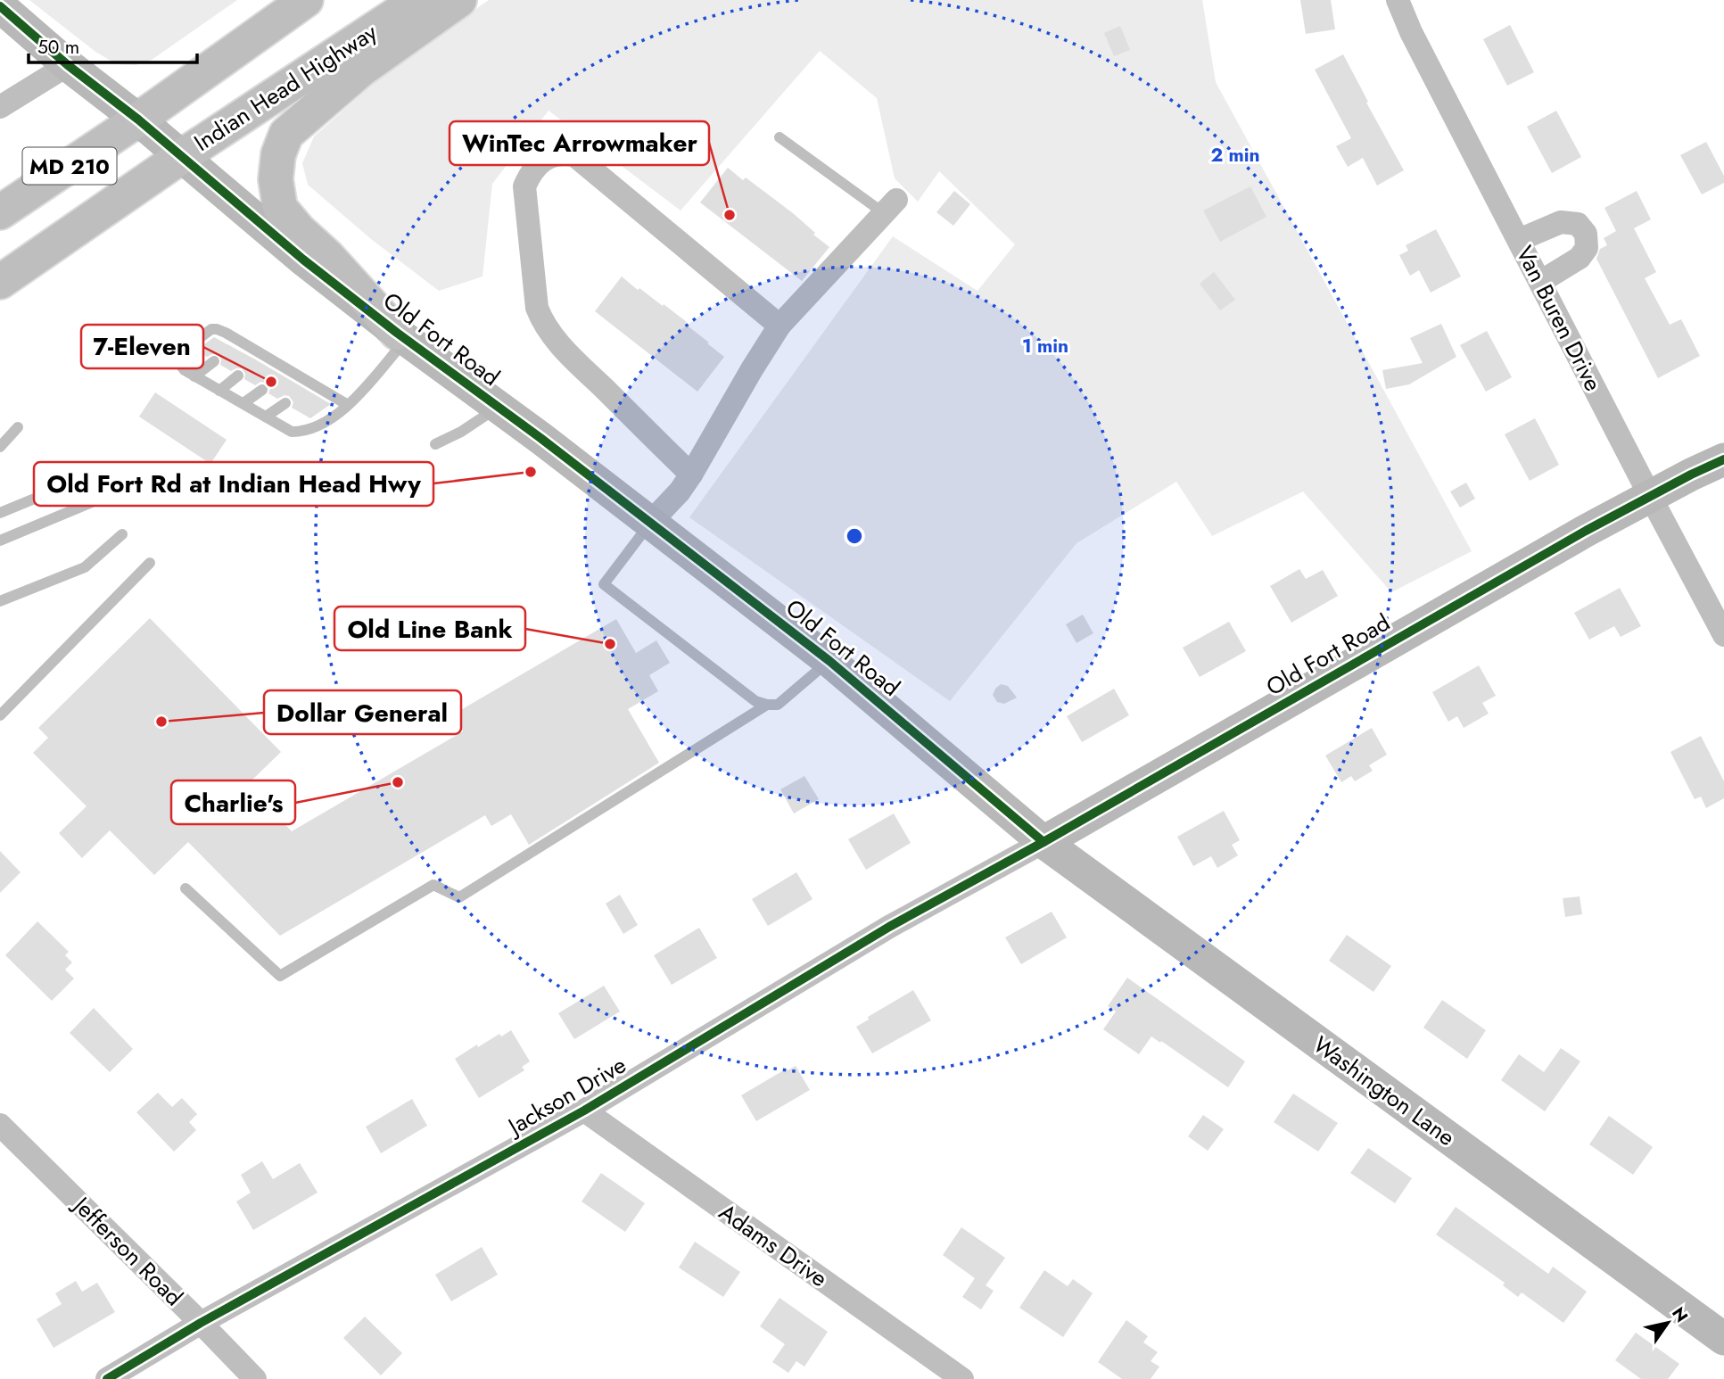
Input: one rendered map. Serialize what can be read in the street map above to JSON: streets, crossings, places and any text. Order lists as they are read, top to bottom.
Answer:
{
  "streets": {
    "highway": ["Indian Head Highway", "MD 210"],
    "main road": ["Old Fort Road", "Washington Lane"],
    "street": [
      "Van Buren Drive",
      "Jackson Drive",
      "Adams Drive",
      "Jefferson Road"
    ]
  },
  "crossings": [
    ["Indian Head Highway", "Old Fort Road"],
    ["MD 210", "Old Fort Road"],
    ["Van Buren Drive", "Old Fort Road"],
    ["Old Fort Road", "Washington Lane"],
    ["Old Fort Road", "Jackson Drive"],
    ["Washington Lane", "Jackson Drive"],
    ["Jackson Drive", "Adams Drive"],
    ["Jackson Drive", "Jefferson Road"]
  ],
  "places": [
    "WinTec Arrowmaker",
    "7-Eleven",
    "Old Fort Rd at Indian Head Hwy",
    "Old Line Bank",
    "Dollar General",
    "Charlie's"
  ],
  "scale_bar": "50 m",
  "north": "top right",
  "rings": ["2 min", "1 min"]
}
